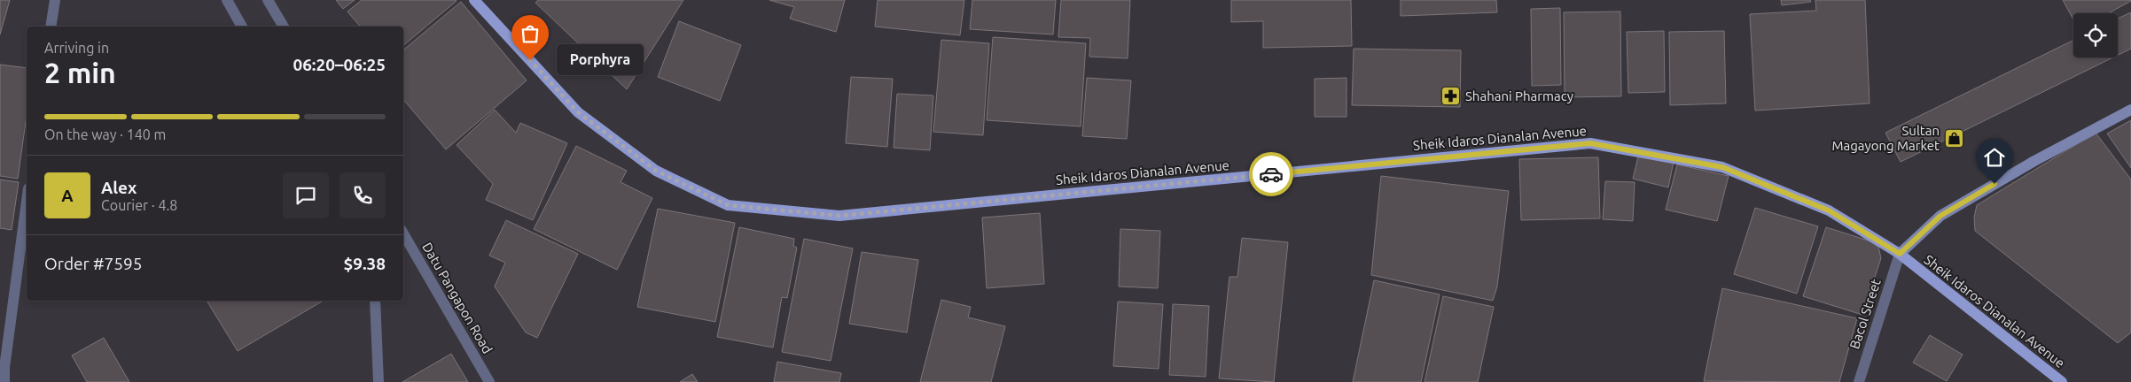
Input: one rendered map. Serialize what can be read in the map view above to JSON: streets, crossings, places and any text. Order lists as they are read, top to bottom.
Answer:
{
  "streets": {
    "main road": ["Sheik Idaros Dianalan Avenue"],
    "street": ["Datu Pangapon Road", "Bacol Street"]
  },
  "crossings": [
    ["Sheik Idaros Dianalan Avenue", "Bacol Street"]
  ],
  "places": {
    "other": ["Porphyra"],
    "pharmacy": ["Shahani Pharmacy"],
    "shop": ["Sultan Magayong Market"]
  },
  "page": {
    "heading": ["2 min", "Arriving in", "06:20–06:25"],
    "panel": [
      "Alex",
      "Courier · 4.8",
      "Order #7595",
      "$9.38"
    ],
    "bubble": "Porphyra",
    "bar": "On the way · 140 m",
    "round": "A"
  }
}
